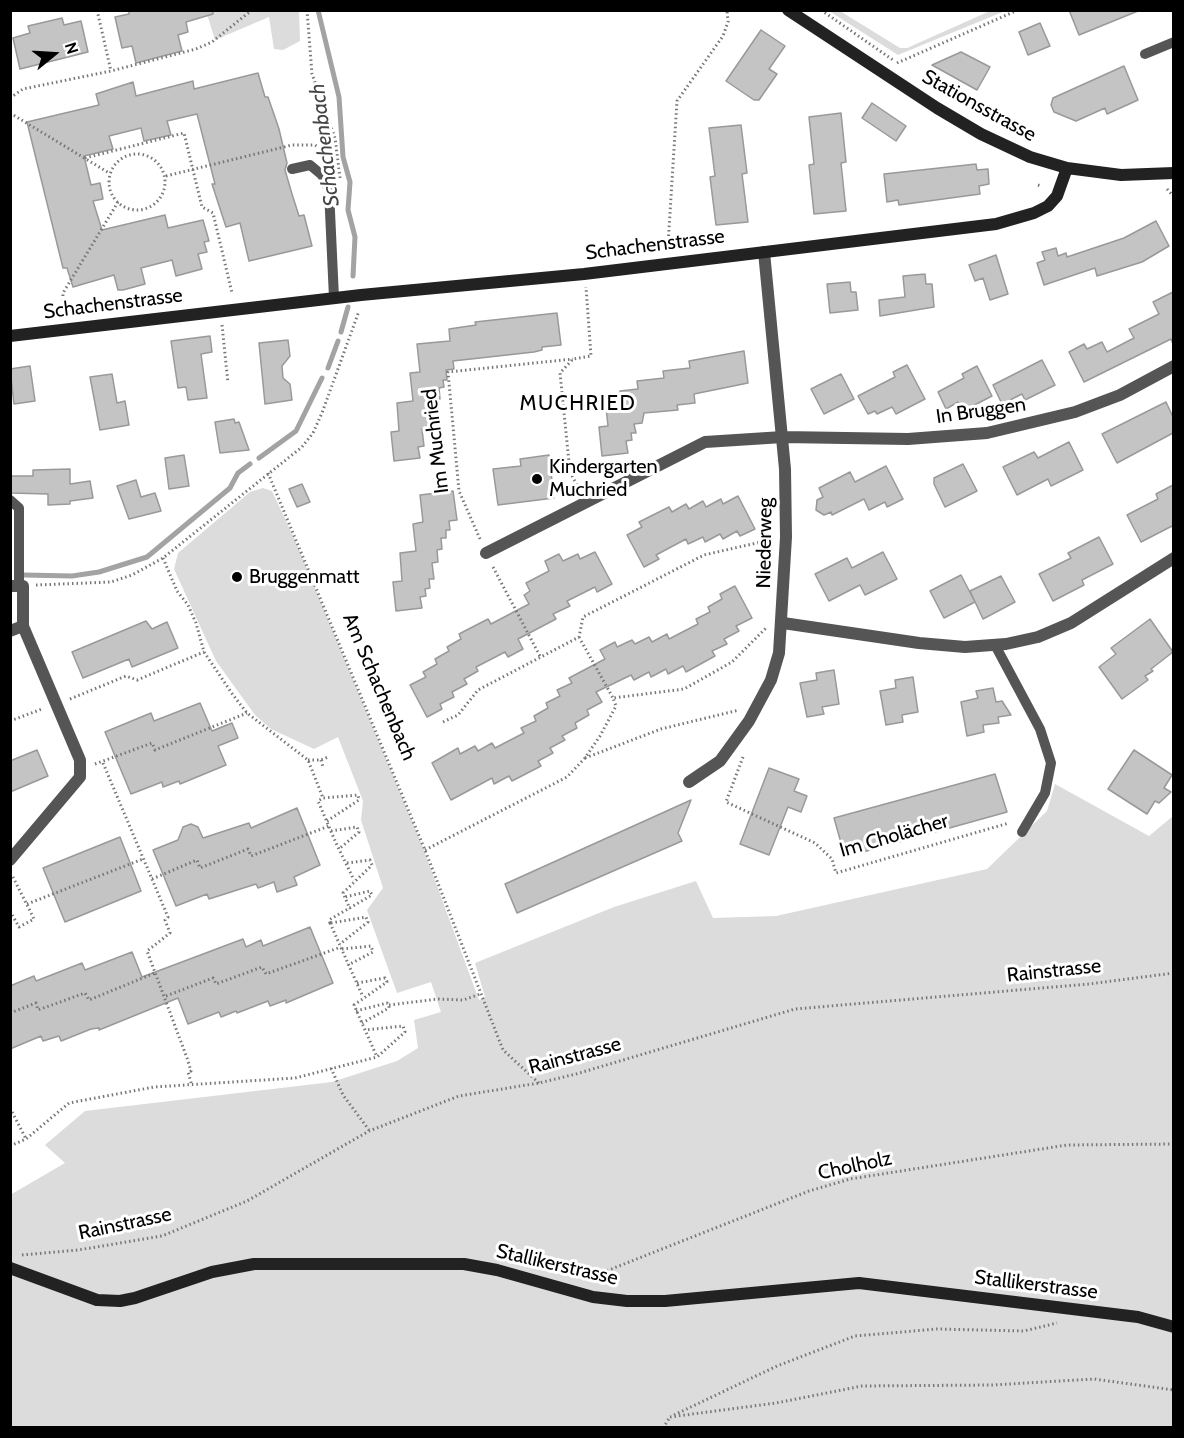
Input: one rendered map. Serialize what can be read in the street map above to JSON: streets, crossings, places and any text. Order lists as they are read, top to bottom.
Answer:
{
  "streets": {
    "street": [
      "Stationsstrasse",
      "Schachenstrasse",
      "In Bruggen",
      "Niederweg",
      "Stallikerstrasse"
    ],
    "path": [
      "Im Muchried",
      "Am Schachenbach",
      "Im Cholächer",
      "Rainstrasse",
      "Cholholz"
    ]
  },
  "crossings": [
    ["Stationsstrasse", "Schachenstrasse"],
    ["Schachenstrasse", "Niederweg"],
    ["In Bruggen", "Niederweg"],
    ["Cholholz", "Stallikerstrasse"]
  ],
  "districts": ["MUCHRIED"],
  "water": ["Schachenbach"],
  "places": ["Kindergarten Muchried", "Bruggenmatt"],
  "north": "right"
}
